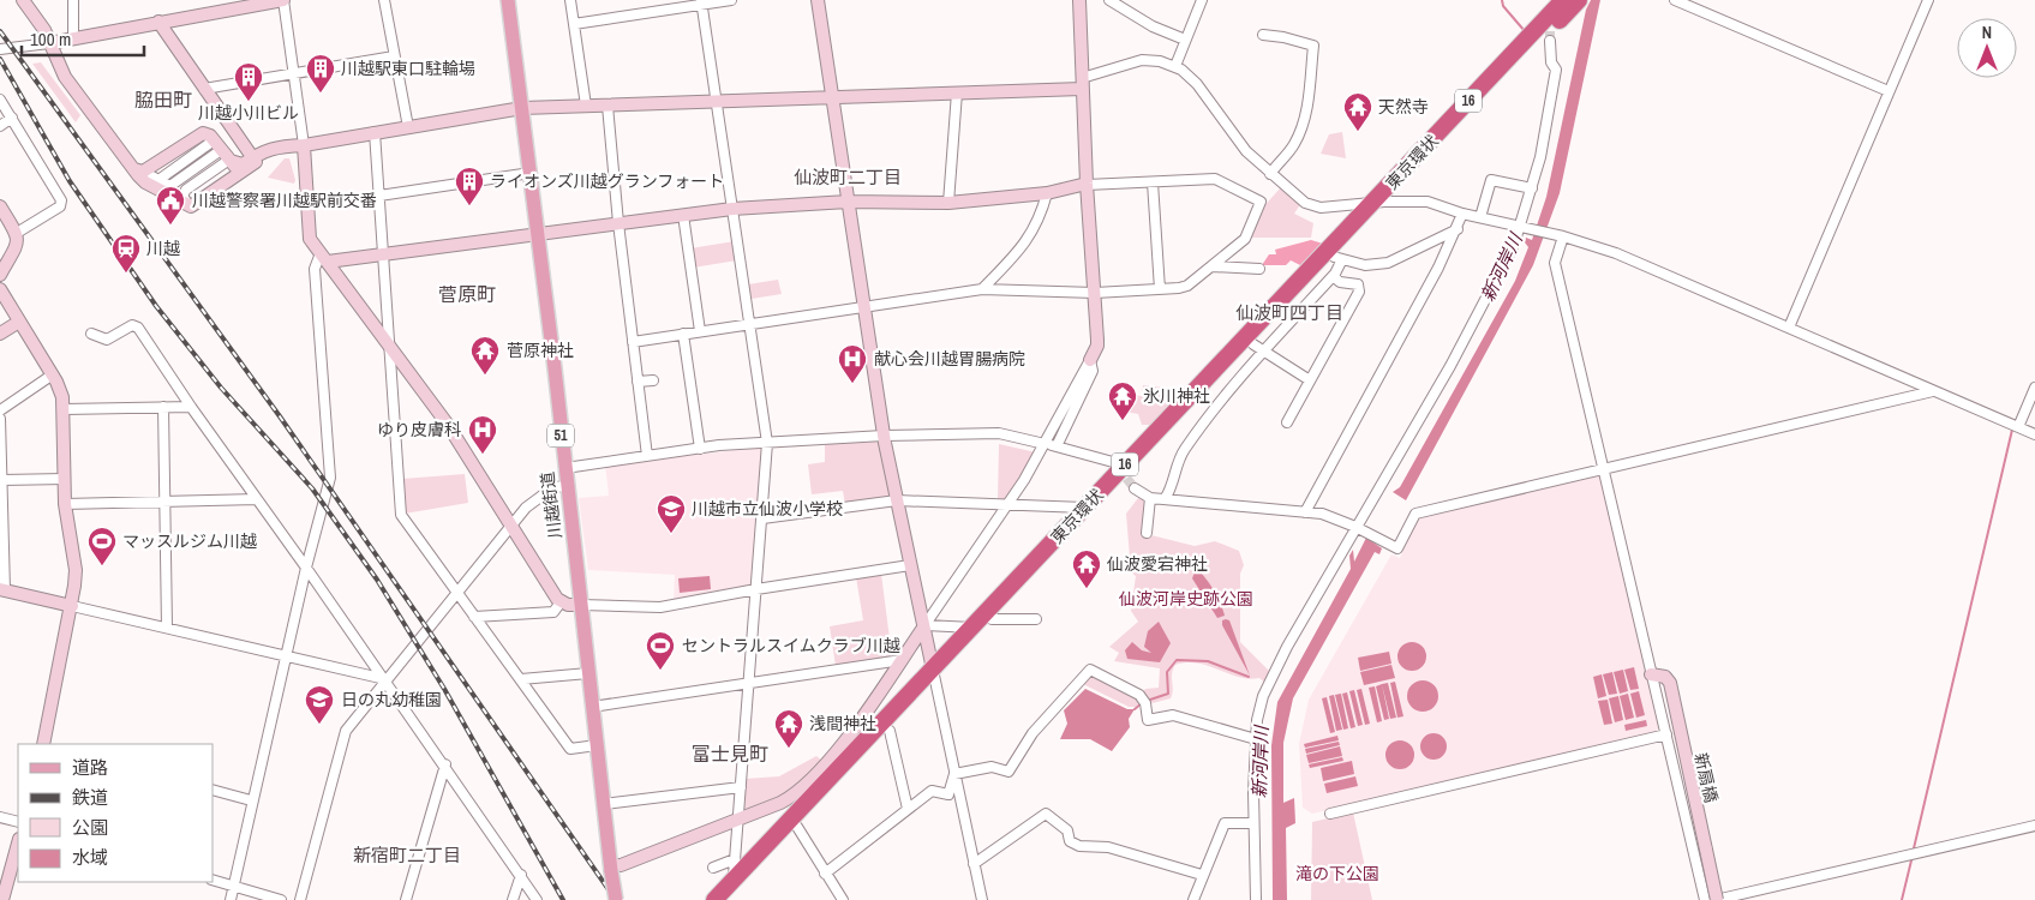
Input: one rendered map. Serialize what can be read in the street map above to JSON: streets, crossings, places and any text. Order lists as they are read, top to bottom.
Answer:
{
  "streets": {
    "highway": ["16", "東京環状"],
    "main road": ["51", "川越街道"],
    "street": ["新扇橋"]
  },
  "districts": [
    "脇田町",
    "仙波町二丁目",
    "菅原町",
    "仙波町四丁目",
    "富士見町",
    "新宿町二丁目"
  ],
  "water": ["新河岸川"],
  "parks": ["仙波河岸史跡公園", "滝の下公園"],
  "places": {
    "building": ["川越駅東口駐輪場", "川越小川ビル", "ライオンズ川越グランフォート"],
    "temple": [
      "天然寺",
      "菅原神社",
      "氷川神社",
      "仙波愛宕神社",
      "浅間神社"
    ],
    "public building": ["川越警察署川越駅前交番"],
    "station": ["川越"],
    "hospital": ["献心会川越胃腸病院", "ゆり皮膚科"],
    "school or university": ["川越市立仙波小学校", "日の丸幼稚園"],
    "sports": ["マッスルジム川越", "セントラルスイムクラブ川越"]
  },
  "legend": [
    "道路",
    "鉄道",
    "公園",
    "水域"
  ],
  "scale_bar": "100 m",
  "north": "top"
}
